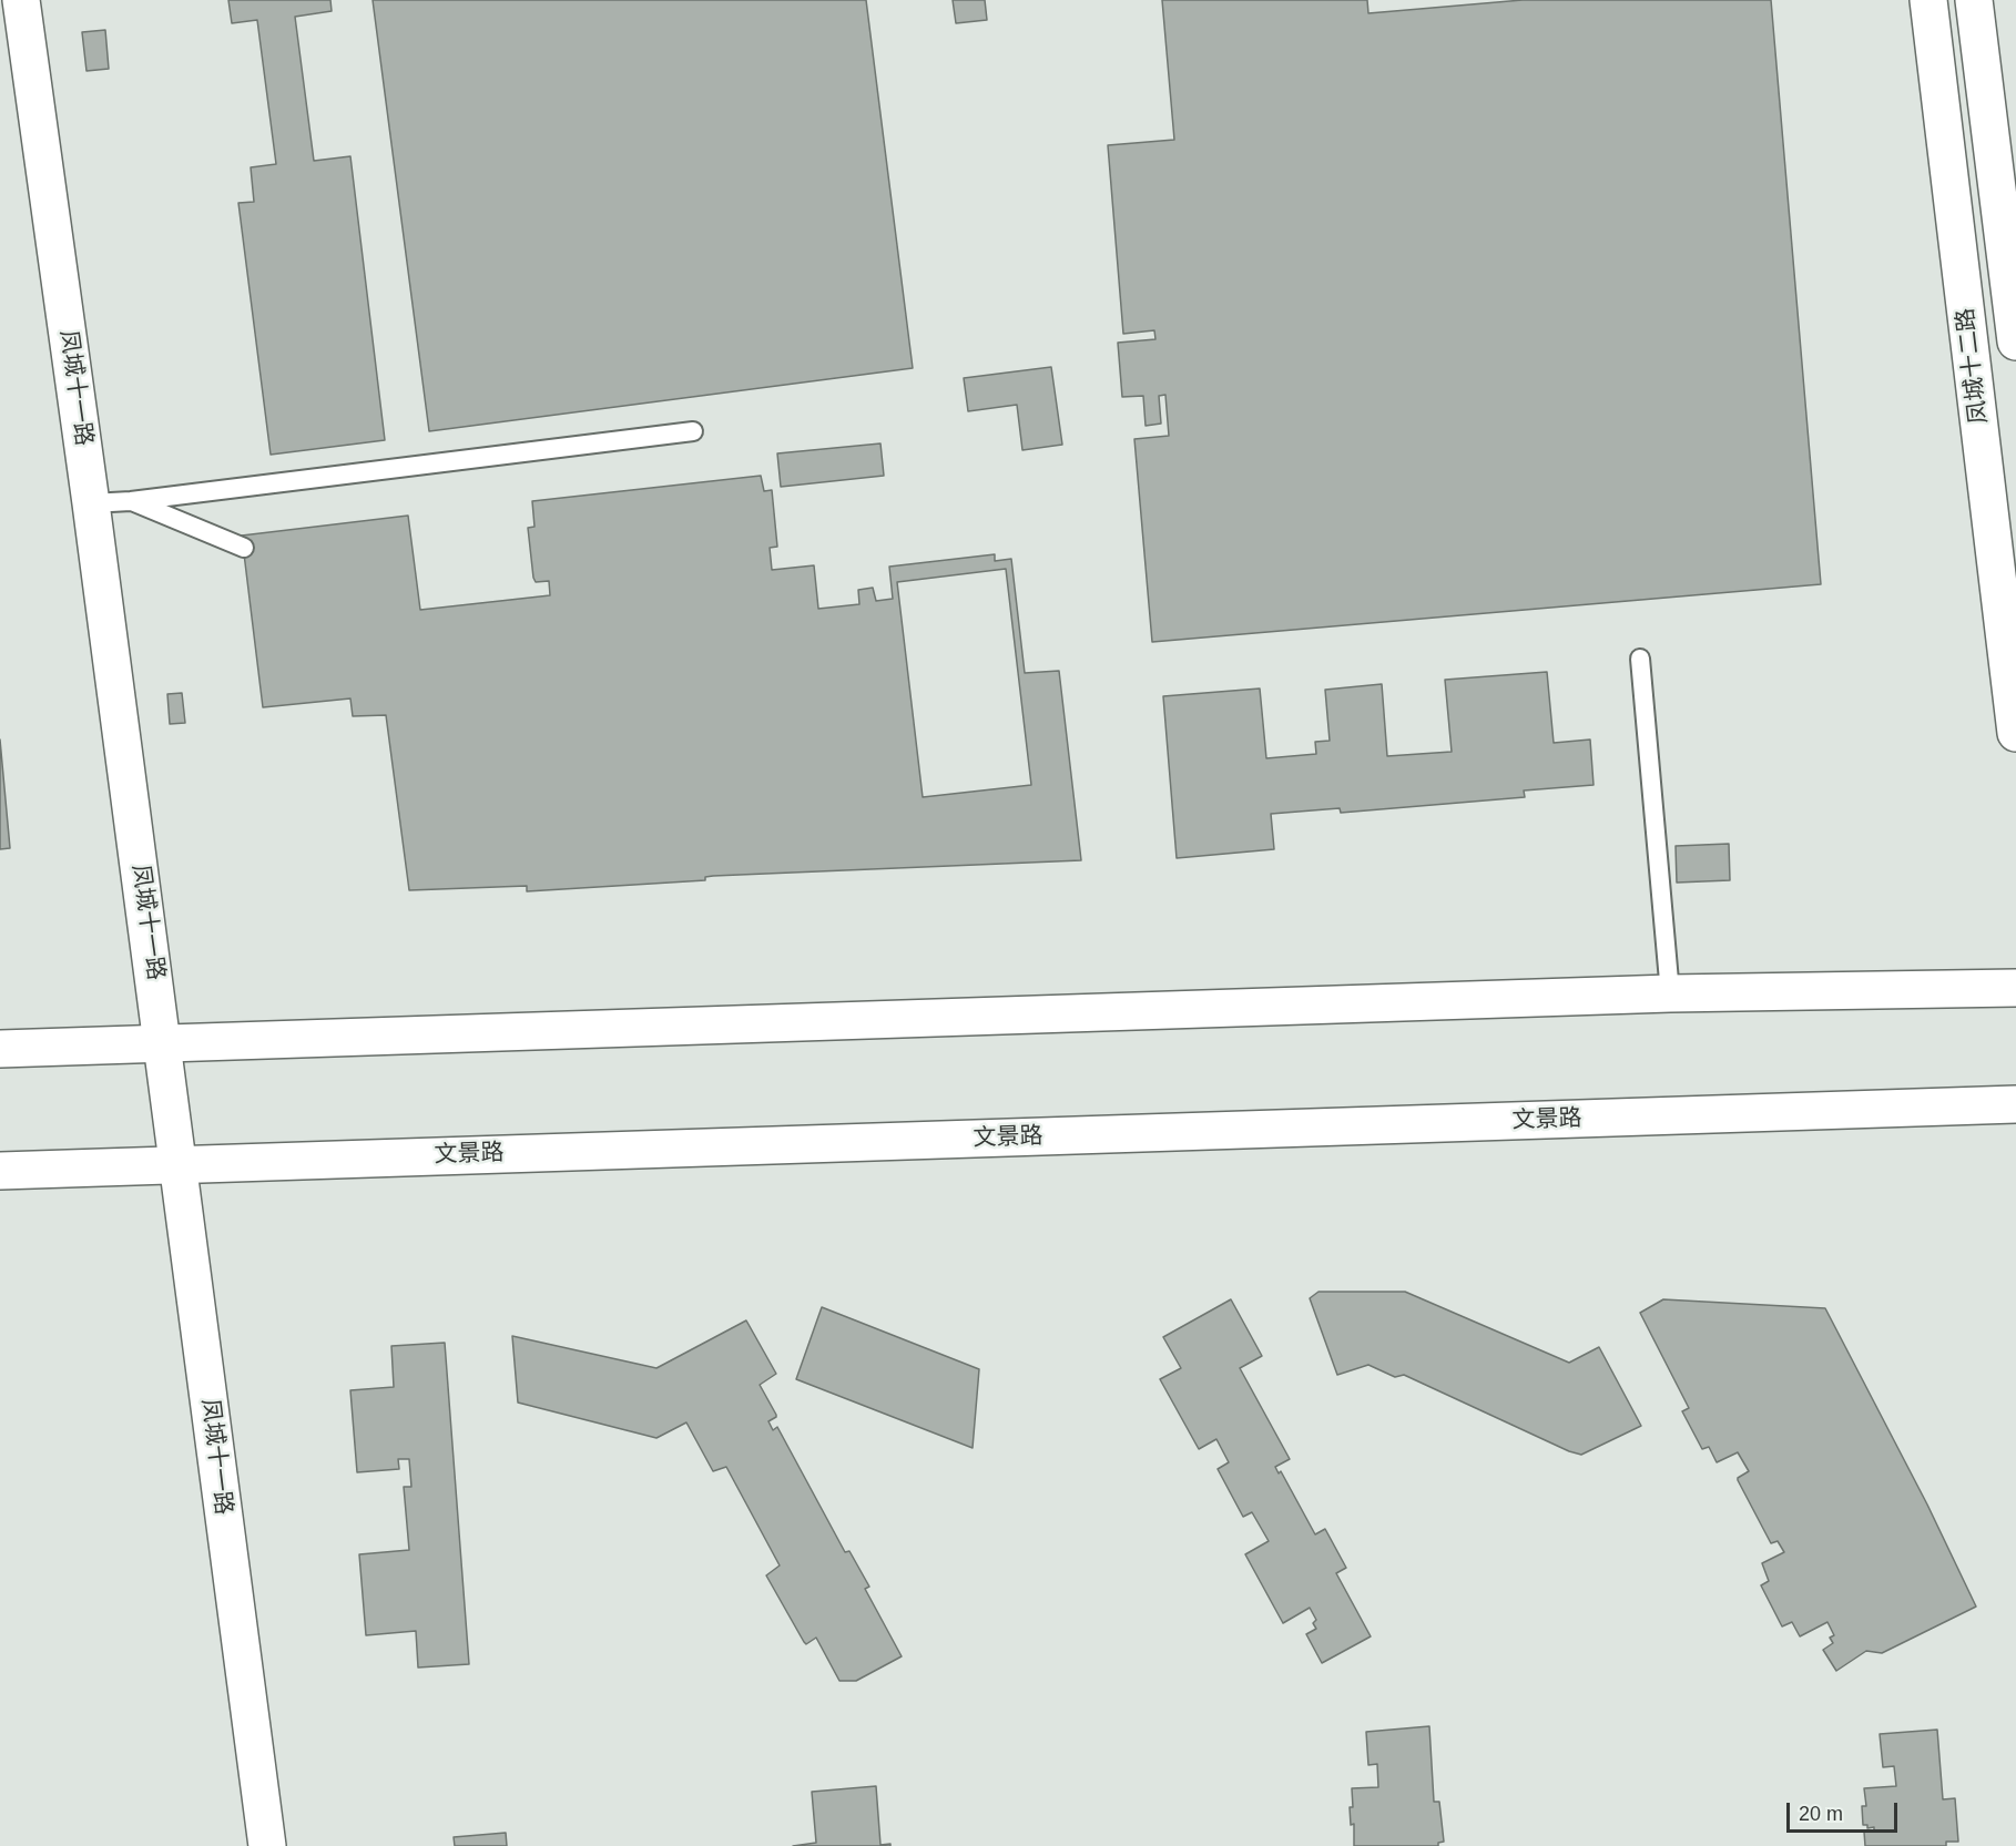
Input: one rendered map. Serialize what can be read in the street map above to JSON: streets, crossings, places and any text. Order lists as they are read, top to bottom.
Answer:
{
  "streets": {
    "main road": ["凤城十二路", "凤城十一路", "文景路"]
  },
  "crossings": [
    ["凤城十一路", "文景路"]
  ],
  "scale_bar": "20 m"
}
